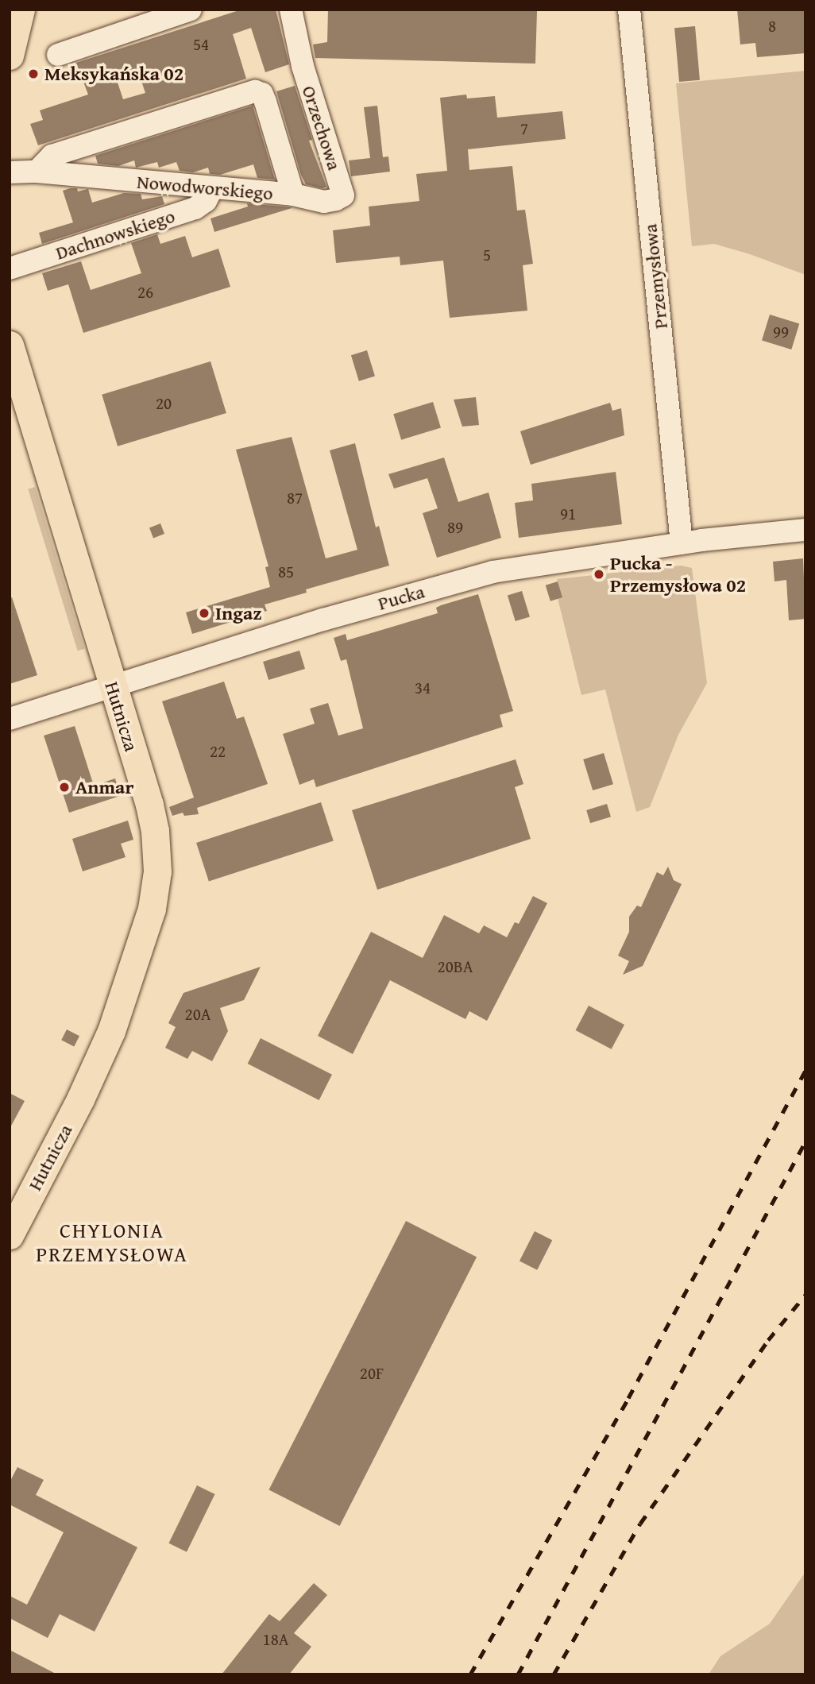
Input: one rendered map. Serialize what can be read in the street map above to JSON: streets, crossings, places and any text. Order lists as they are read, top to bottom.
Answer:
{
  "streets": {
    "main road": ["Hutnicza"],
    "street": [
      "Orzechowa",
      "Nowodworskiego",
      "Dachnowskiego",
      "Przemysłowa",
      "Pucka"
    ]
  },
  "crossings": [
    ["Orzechowa", "Nowodworskiego"],
    ["Nowodworskiego", "Dachnowskiego"],
    ["Przemysłowa", "Pucka"],
    ["Pucka", "Hutnicza"]
  ],
  "districts": ["CHYLONIA PRZEMYSŁOWA"],
  "places": [
    "Meksykańska 02",
    "Pucka - Przemysłowa 02",
    "Ingaz",
    "Anmar"
  ],
  "house_numbers": [
    "8",
    "54",
    "7",
    "5",
    "26",
    "99",
    "20",
    "87",
    "91",
    "89",
    "85",
    "34",
    "22",
    "20BA",
    "20A",
    "20F",
    "18A"
  ]
}
